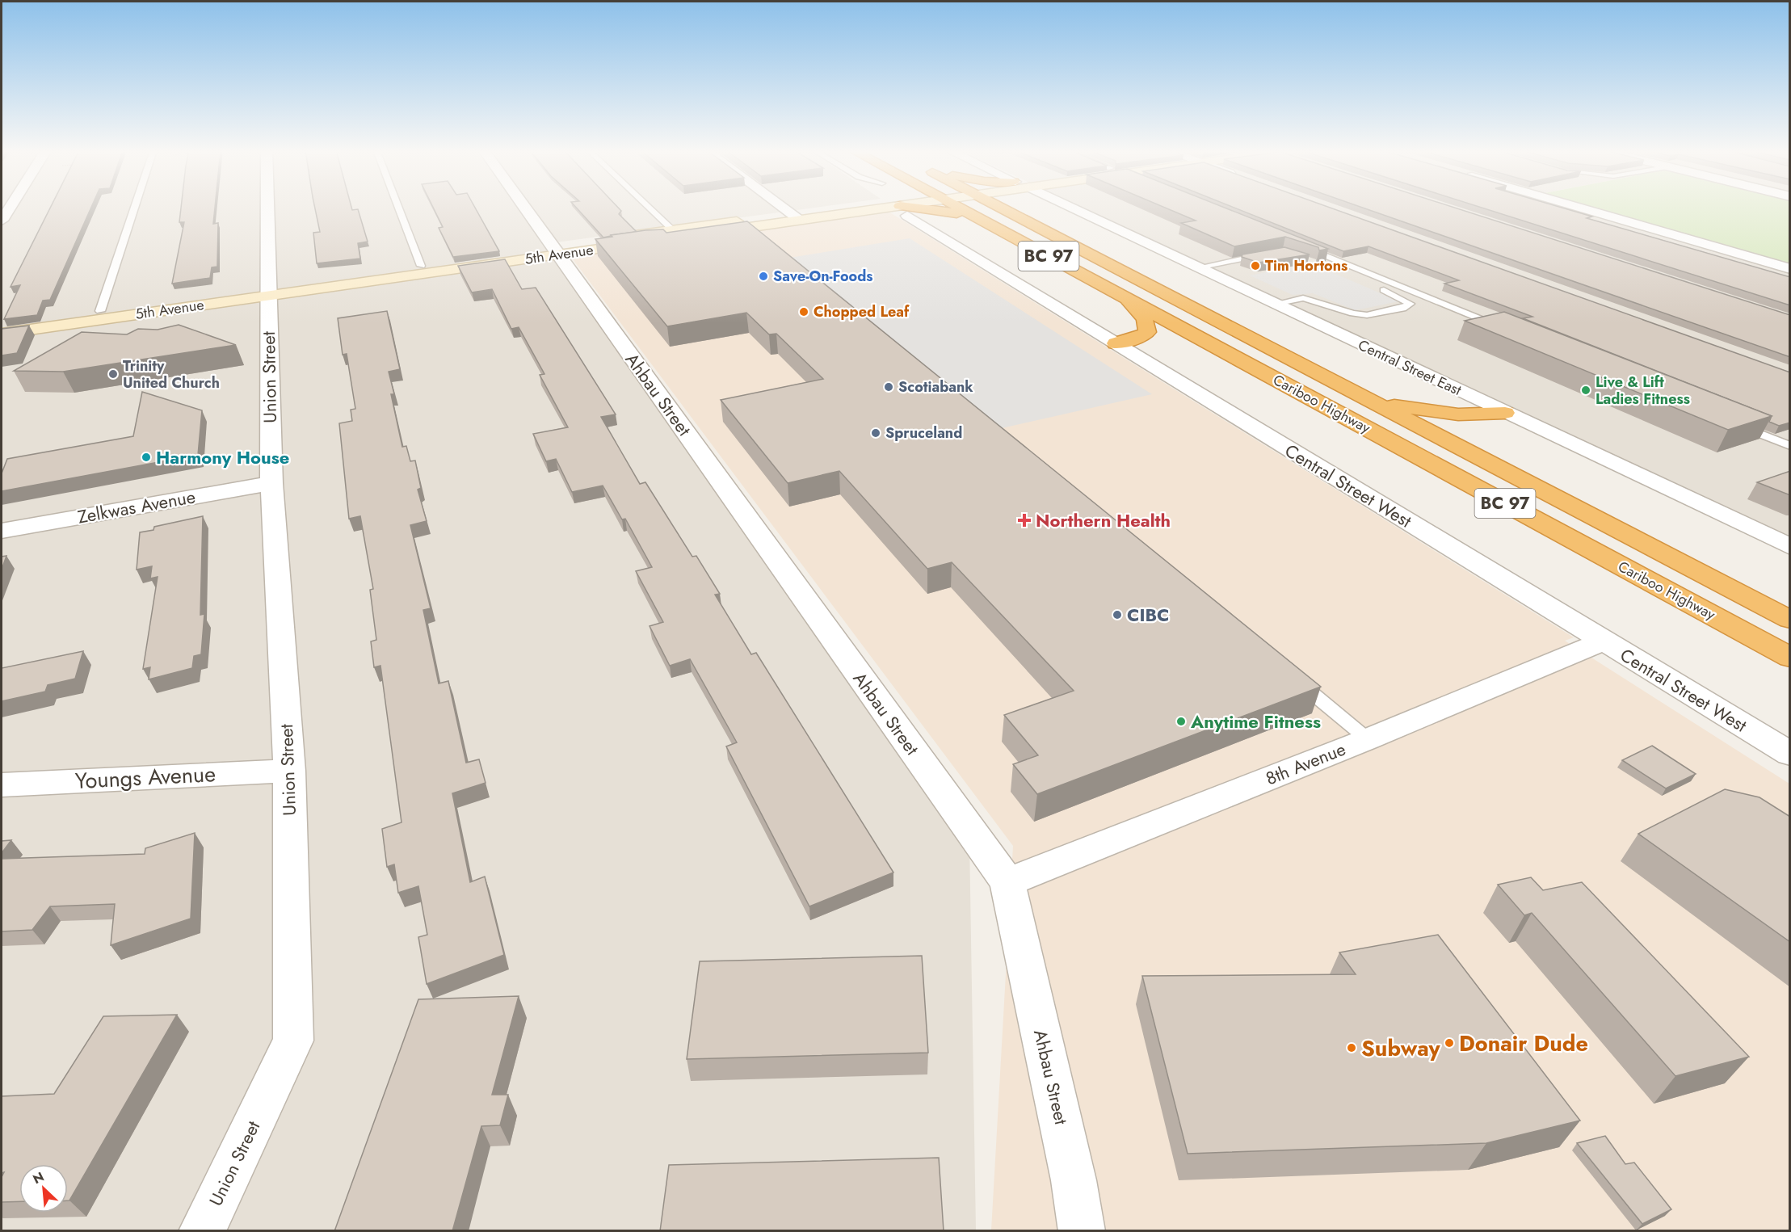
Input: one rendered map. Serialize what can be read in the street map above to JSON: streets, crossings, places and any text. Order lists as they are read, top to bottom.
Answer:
{
  "streets": {
    "highway": ["BC 97", "Cariboo Highway"],
    "main road": ["5th Avenue"],
    "street": [
      "Central Street East",
      "Union Street",
      "Ahbau Street",
      "Central Street West",
      "Zelkwas Avenue",
      "8th Avenue",
      "Youngs Avenue"
    ]
  },
  "crossings": [
    ["5th Avenue", "Union Street"],
    ["5th Avenue", "Ahbau Street"],
    ["Union Street", "Zelkwas Avenue"],
    ["Union Street", "Youngs Avenue"],
    ["Ahbau Street", "8th Avenue"],
    ["Central Street West", "8th Avenue"]
  ],
  "places": {
    "other": [
      "Tim Hortons",
      "Save-On-Foods",
      "Chopped Leaf",
      "Trinity United Church",
      "Scotiabank",
      "Live & Lift Ladies Fitness",
      "Spruceland",
      "Harmony House",
      "CIBC",
      "Anytime Fitness",
      "Donair Dude",
      "Subway"
    ],
    "health": ["Northern Health"]
  },
  "north": "top left"
}
